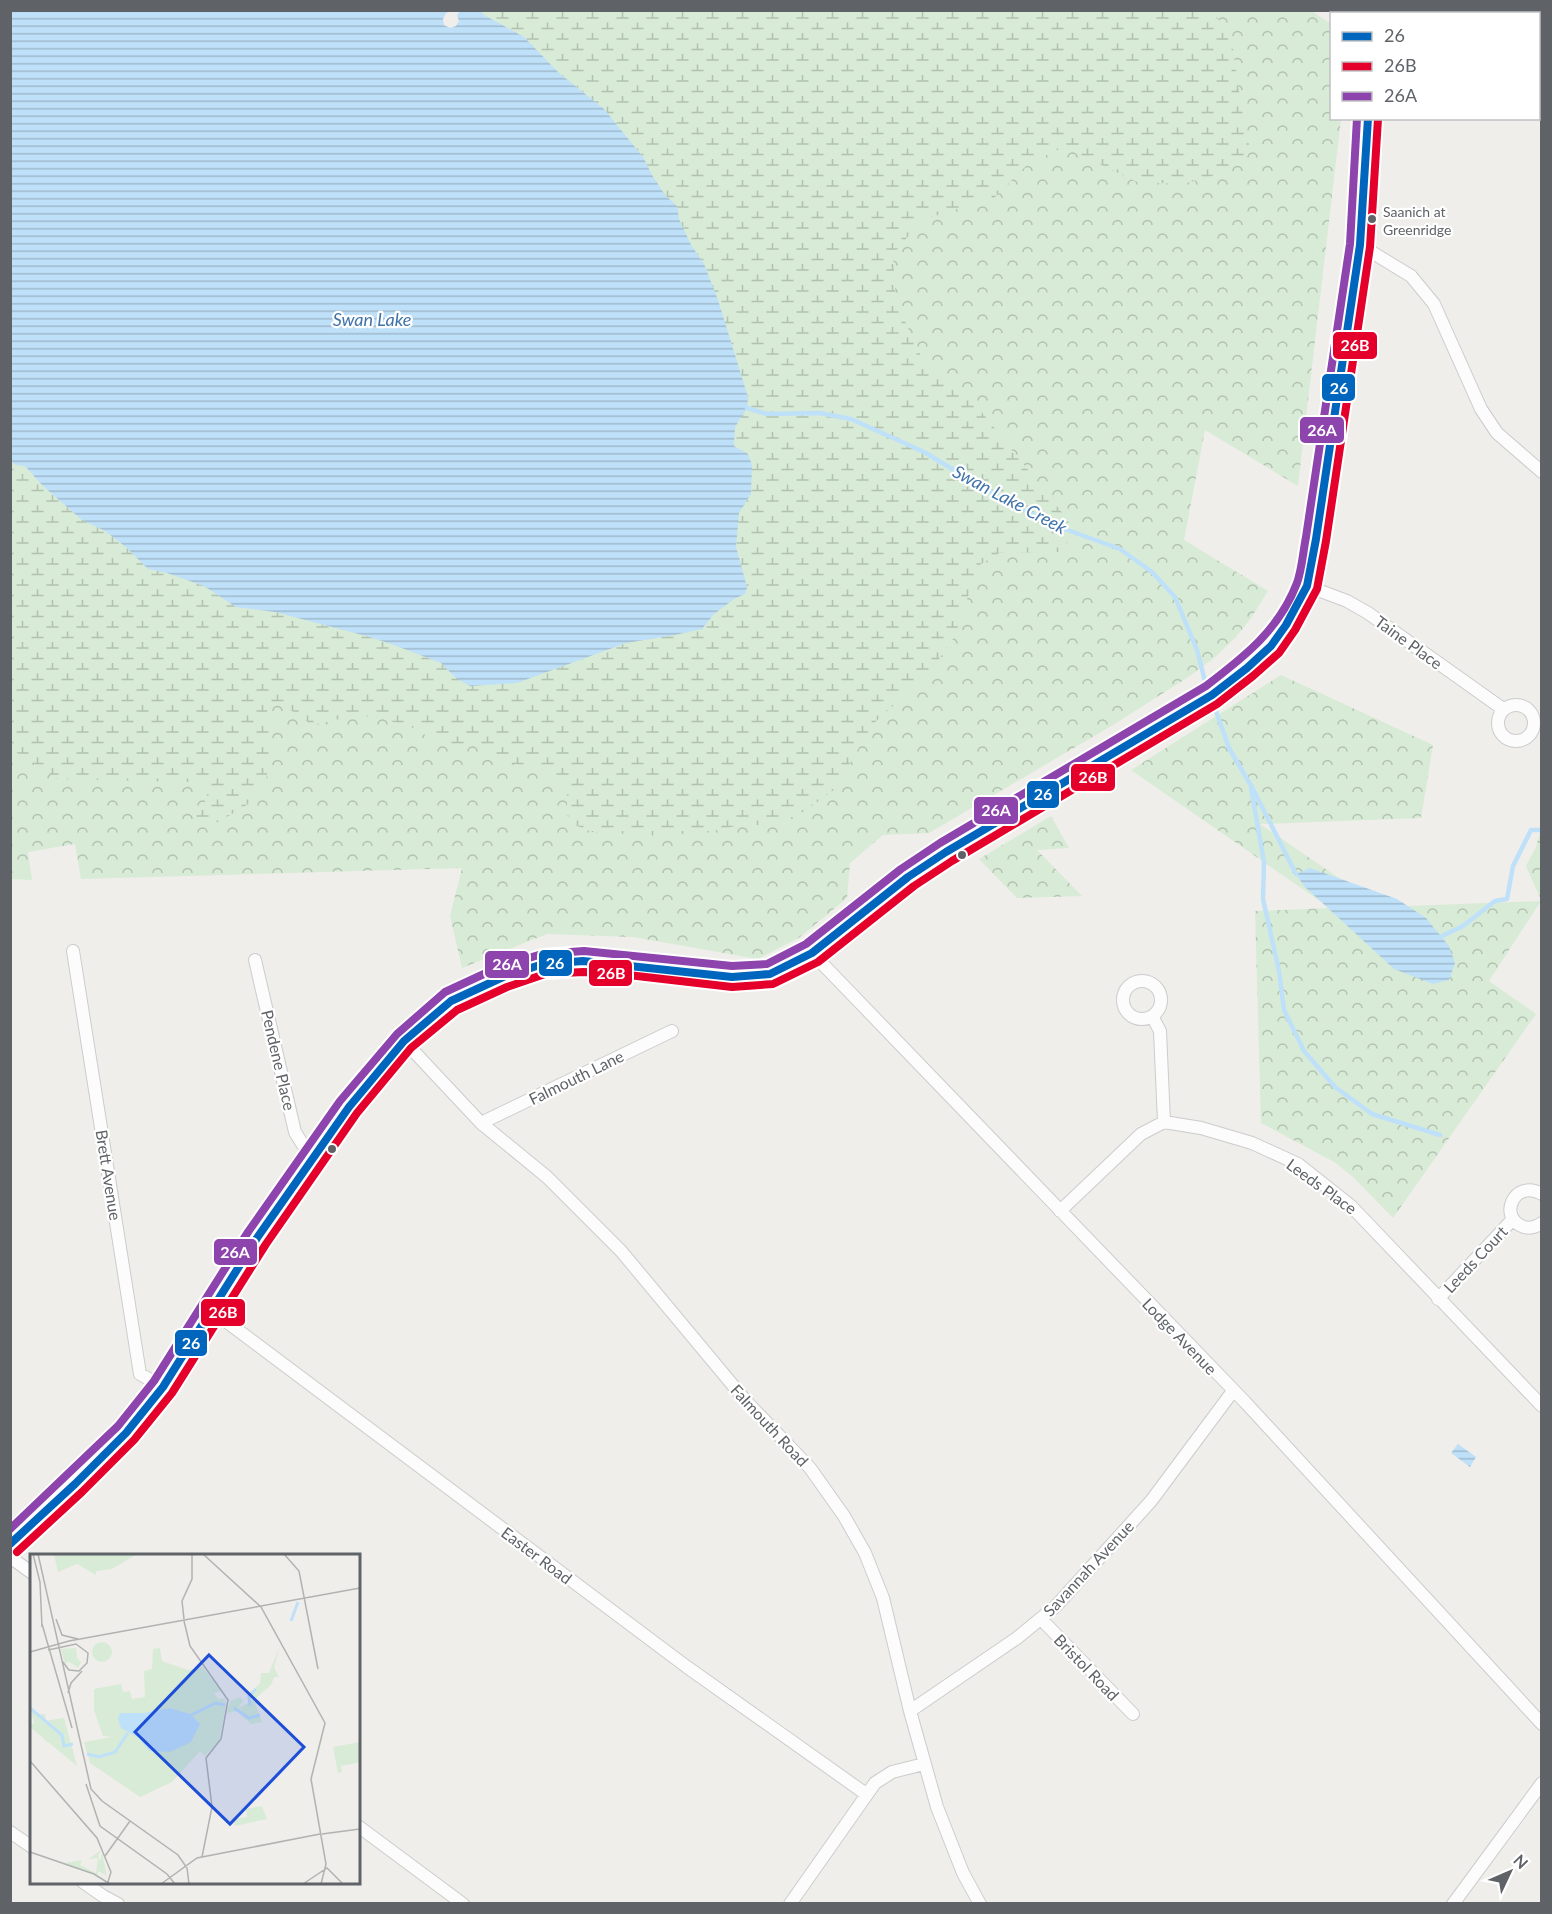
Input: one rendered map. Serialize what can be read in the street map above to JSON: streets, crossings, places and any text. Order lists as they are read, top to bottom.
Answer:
{
  "streets": {
    "street": [
      "Taine Place",
      "Pendene Place",
      "Falmouth Lane",
      "Brett Avenue",
      "Leeds Place",
      "Leeds Court",
      "Lodge Avenue",
      "Falmouth Road",
      "Easter Road",
      "Savannah Avenue",
      "Bristol Road"
    ]
  },
  "crossings": [
    ["Falmouth Lane", "Falmouth Road"],
    ["Leeds Place", "Leeds Court"],
    ["Lodge Avenue", "Savannah Avenue"],
    ["Falmouth Road", "Savannah Avenue"],
    ["Savannah Avenue", "Bristol Road"]
  ],
  "water": ["Swan Lake", "Swan Lake Creek"],
  "places": ["Saanich at Greenridge"],
  "lines": ["transit line 26", "transit line 26B", "transit line 26A"],
  "legend": ["26", "26B", "26A"],
  "north": "top right"
}
